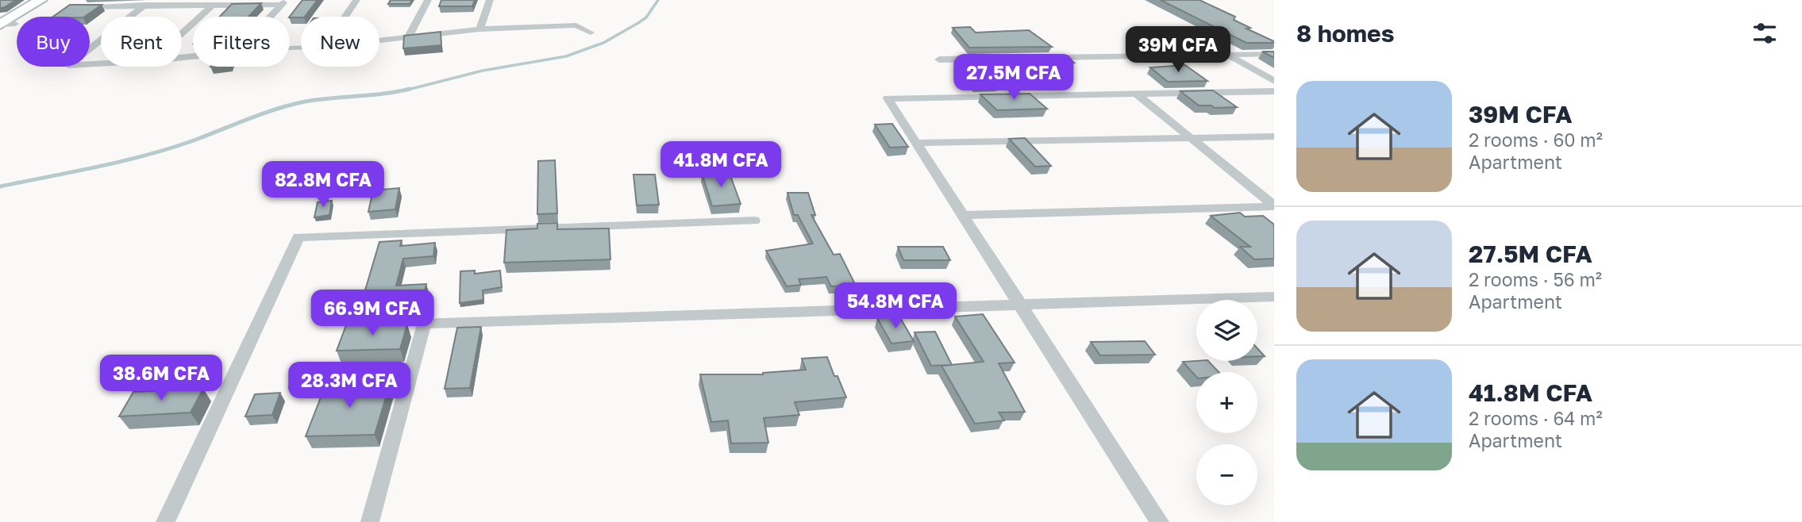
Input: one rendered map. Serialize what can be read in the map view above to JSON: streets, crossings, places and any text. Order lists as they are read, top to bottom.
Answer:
{
  "page": {
    "heading": "8 homes",
    "chip": [
      "Buy",
      "Rent",
      "Filters",
      "New"
    ],
    "price": [
      "39M CFA",
      "27.5M CFA",
      "41.8M CFA",
      "82.8M CFA",
      "54.8M CFA",
      "66.9M CFA",
      "38.6M CFA",
      "28.3M CFA"
    ],
    "list": [
      {
        "name": "39M CFA",
        "note": "2 rooms · 60 m² · Apartment"
      },
      {
        "name": "27.5M CFA",
        "note": "2 rooms · 56 m² · Apartment"
      },
      {
        "name": "41.8M CFA",
        "note": "2 rooms · 64 m² · Apartment"
      }
    ],
    "map_buttons": ["+", "−"]
  }
}
